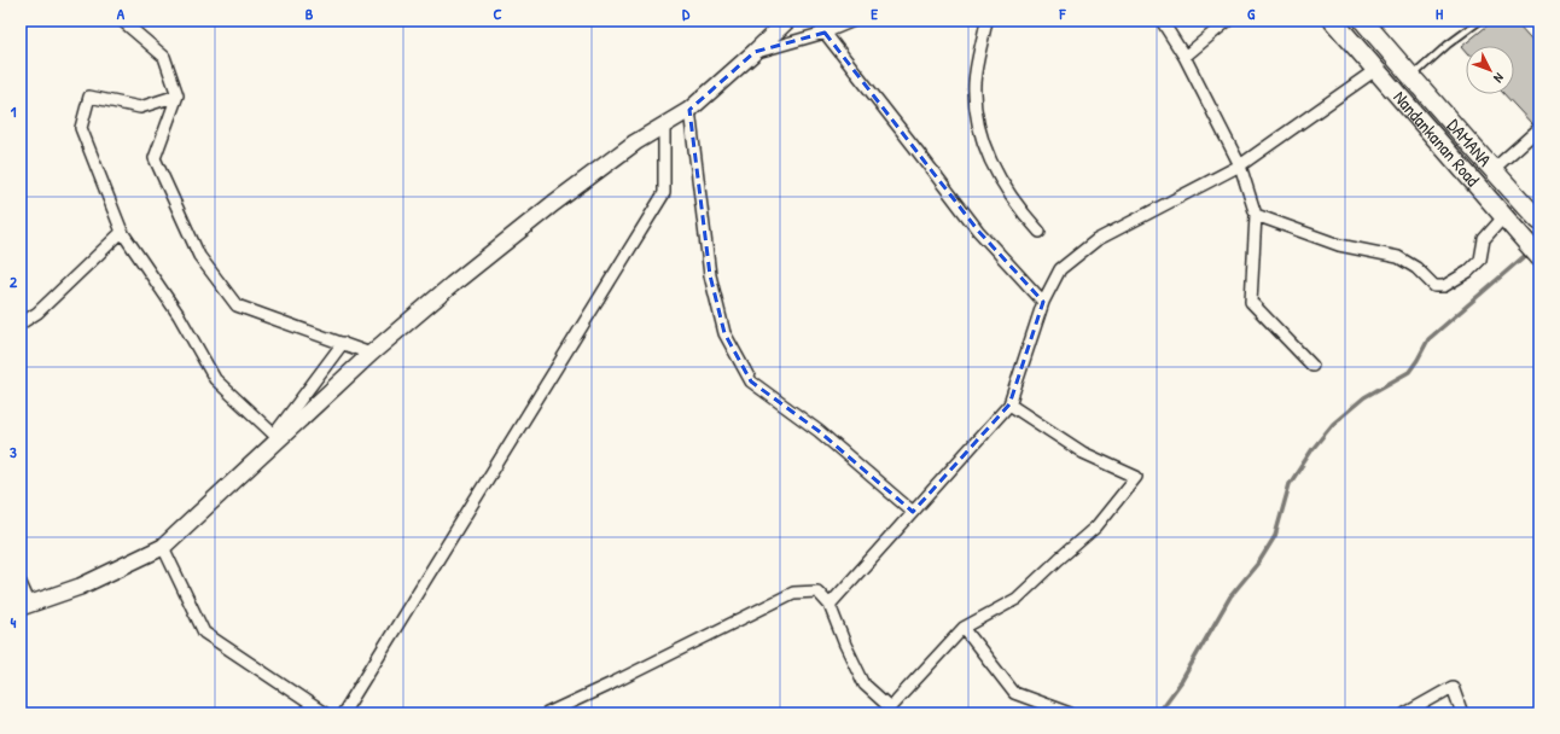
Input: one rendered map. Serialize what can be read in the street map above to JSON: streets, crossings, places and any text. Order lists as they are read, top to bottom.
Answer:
{
  "streets": {
    "main road": ["Nandankanan Road", "DAMANA"]
  },
  "north": "bottom right",
  "grid": {
    "columns": [
      "A",
      "B",
      "C",
      "D",
      "E",
      "F",
      "G",
      "H"
    ],
    "rows": [
      "1",
      "2",
      "3",
      "4"
    ]
  }
}
